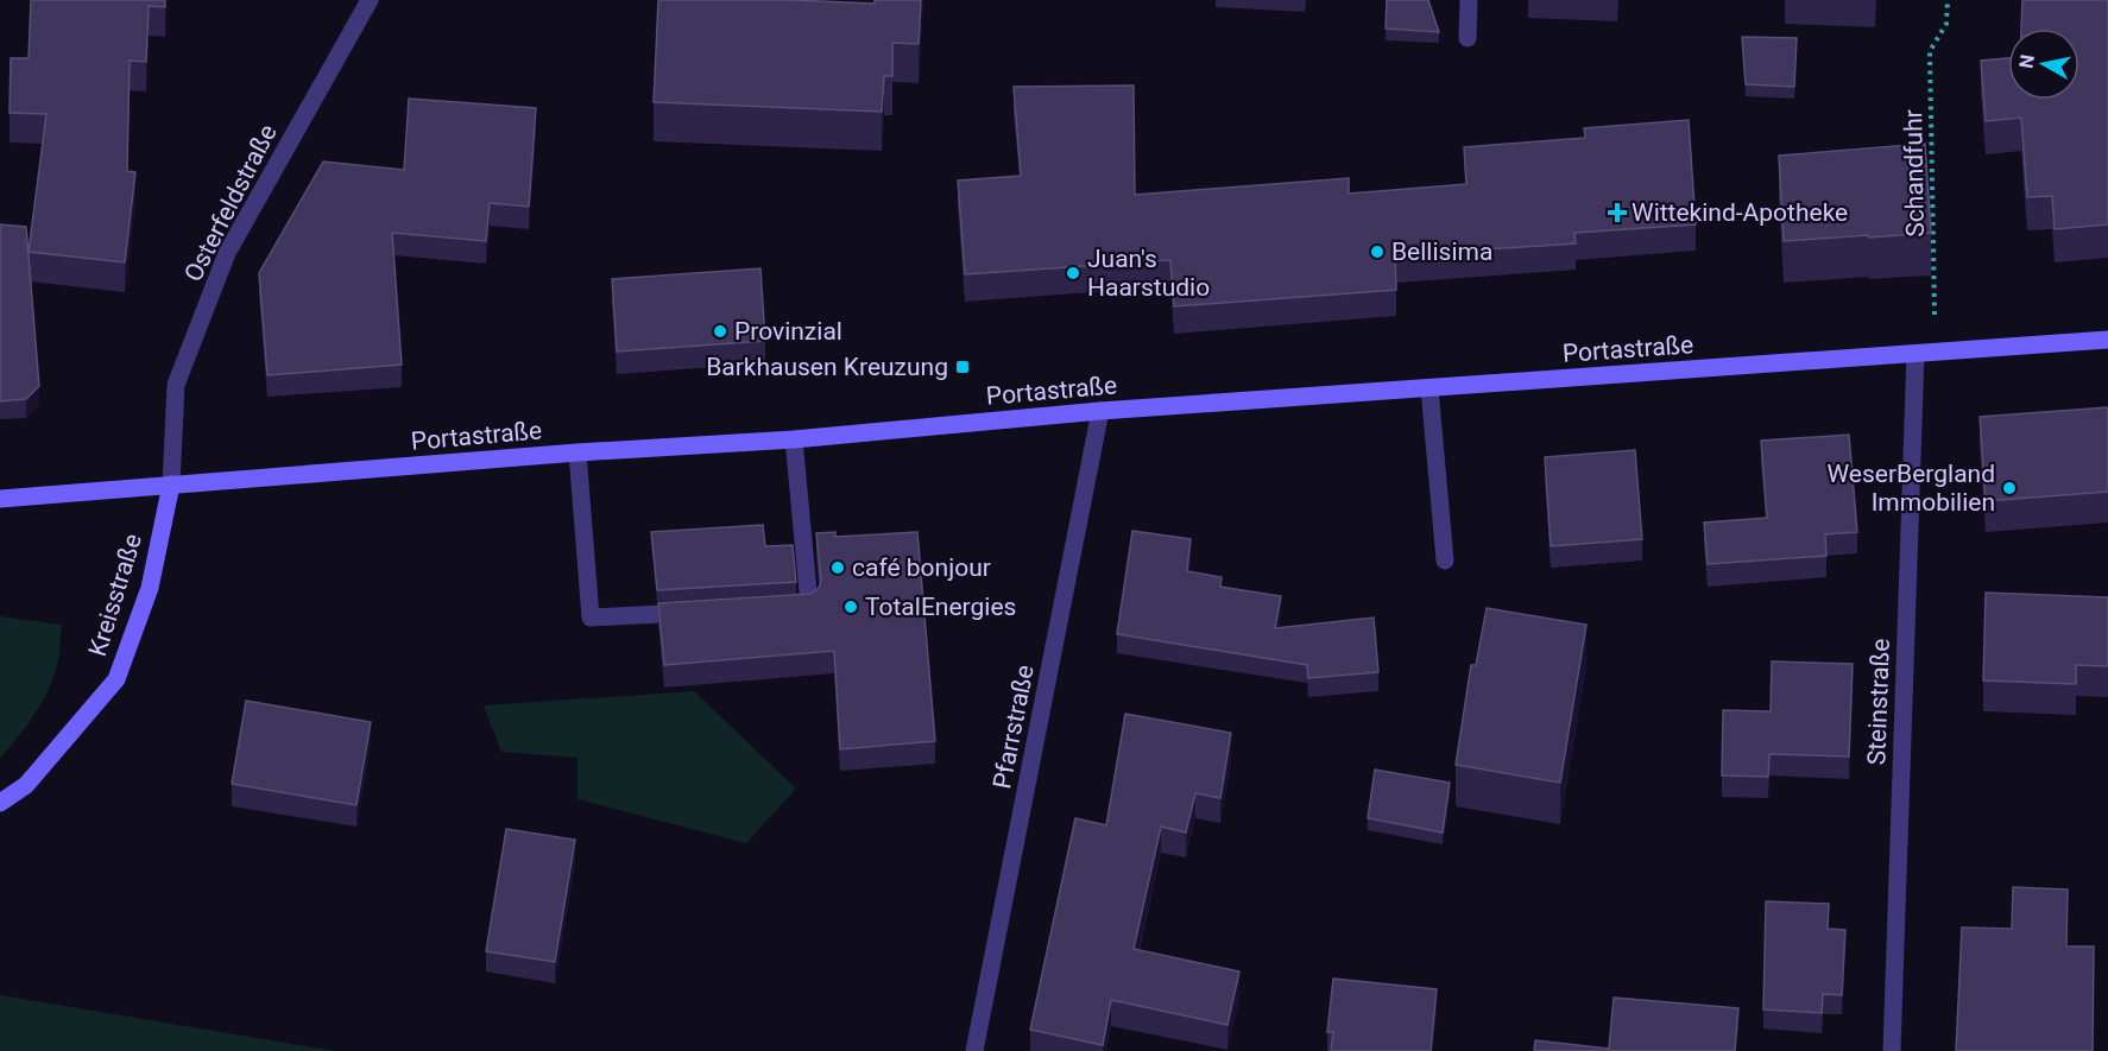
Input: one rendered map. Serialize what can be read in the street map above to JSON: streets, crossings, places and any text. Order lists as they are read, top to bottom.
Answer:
{
  "streets": {
    "main road": ["Portastraße", "Kreisstraße"],
    "street": ["Osterfeldstraße", "Steinstraße", "Pfarrstraße"],
    "path": ["Schandfuhr"]
  },
  "crossings": [
    ["Schandfuhr", "Portastraße"],
    ["Osterfeldstraße", "Portastraße"],
    ["Osterfeldstraße", "Kreisstraße"],
    ["Portastraße", "Kreisstraße"],
    ["Portastraße", "Steinstraße"],
    ["Portastraße", "Pfarrstraße"]
  ],
  "places": {
    "health": ["Wittekind-Apotheke"],
    "other": [
      "Bellisima",
      "Juan's Haarstudio",
      "Provinzial",
      "WeserBergland Immobilien",
      "café bonjour",
      "TotalEnergies"
    ],
    "transit": ["Barkhausen Kreuzung"]
  },
  "north": "left"
}
